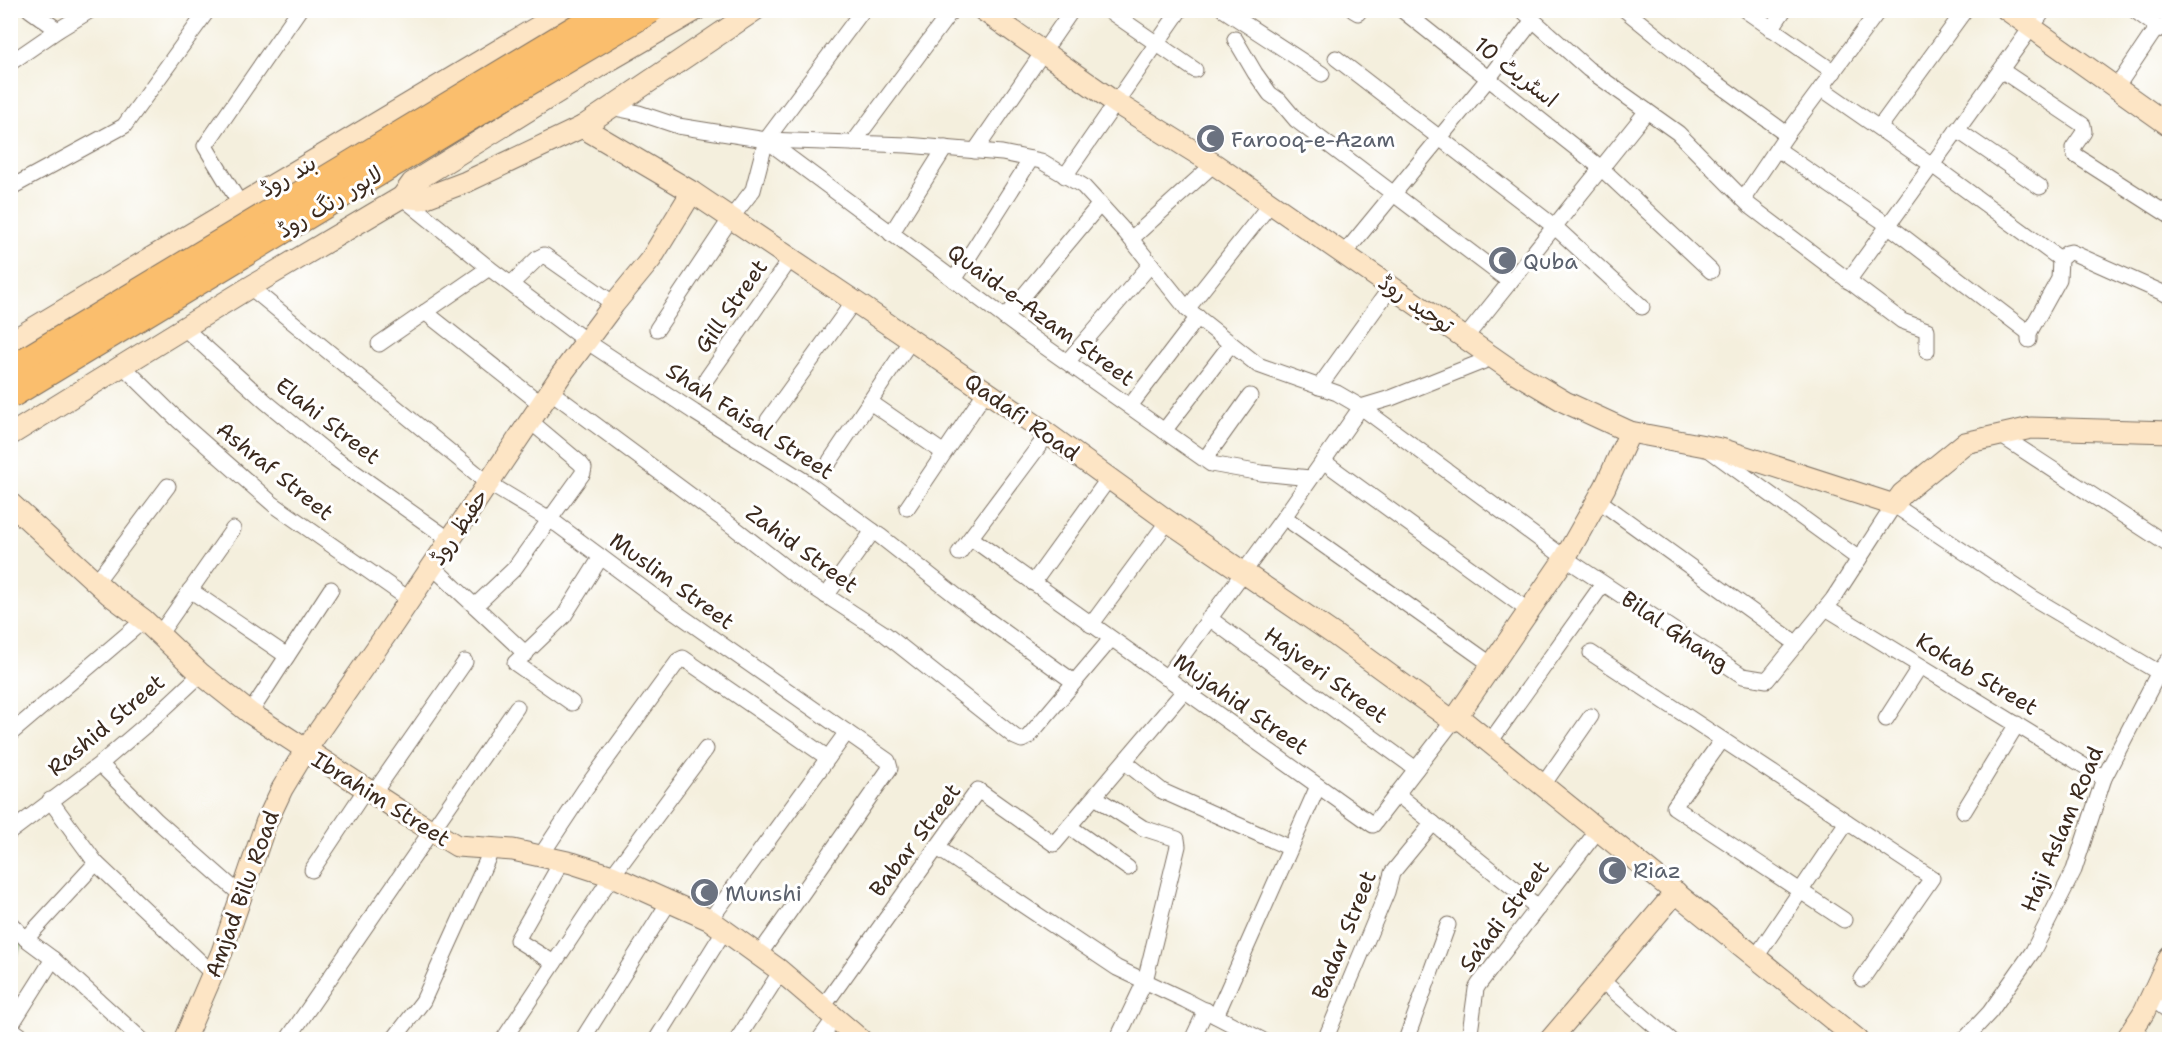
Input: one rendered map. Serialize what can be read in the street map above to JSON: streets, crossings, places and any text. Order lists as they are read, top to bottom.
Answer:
{
  "streets": {
    "highway": ["لاہور رنگ روڈ"],
    "street": [
      "اسٹریٹ 10",
      "بند روڈ",
      "توحید روڈ",
      "Gill Street",
      "Quaid-e-Azam Street",
      "Qadafi Road",
      "Elahi Street",
      "Shah Faisal Street",
      "Ashraf Street",
      "حفیظ روڈ",
      "Zahid Street",
      "Muslim Street",
      "Bilal Ghang",
      "Kokab Street",
      "Hajveri Street",
      "Mujahid Street",
      "Rashid Street",
      "Ibrahim Street",
      "Haji Aslam Road",
      "Babar Street",
      "Amjad Bilu Road",
      "Sa'adi Street",
      "Badar Street"
    ]
  },
  "crossings": [
    ["توحید روڈ", "Bilal Ghang"],
    ["Gill Street", "Qadafi Road"],
    ["Quaid-e-Azam Street", "Bilal Ghang"],
    ["Qadafi Road", "حفیظ روڈ"],
    ["Qadafi Road", "Mujahid Street"],
    ["Qadafi Road", "Sa'adi Street"],
    ["Elahi Street", "حفیظ روڈ"],
    ["Shah Faisal Street", "حفیظ روڈ"],
    ["Shah Faisal Street", "Zahid Street"],
    ["Ashraf Street", "حفیظ روڈ"],
    ["حفیظ روڈ", "Zahid Street"],
    ["حفیظ روڈ", "Muslim Street"],
    ["حفیظ روڈ", "Ibrahim Street"],
    ["حفیظ روڈ", "Amjad Bilu Road"],
    ["Muslim Street", "Ibrahim Street"],
    ["Bilal Ghang", "Kokab Street"],
    ["Kokab Street", "Haji Aslam Road"],
    ["Hajveri Street", "Mujahid Street"],
    ["Mujahid Street", "Babar Street"],
    ["Rashid Street", "Ibrahim Street"],
    ["Ibrahim Street", "Babar Street"],
    ["Ibrahim Street", "Amjad Bilu Road"]
  ],
  "places": {
    "mosque": [
      "Farooq-e-Azam",
      "Quba",
      "Riaz",
      "Munshi"
    ]
  }
}
